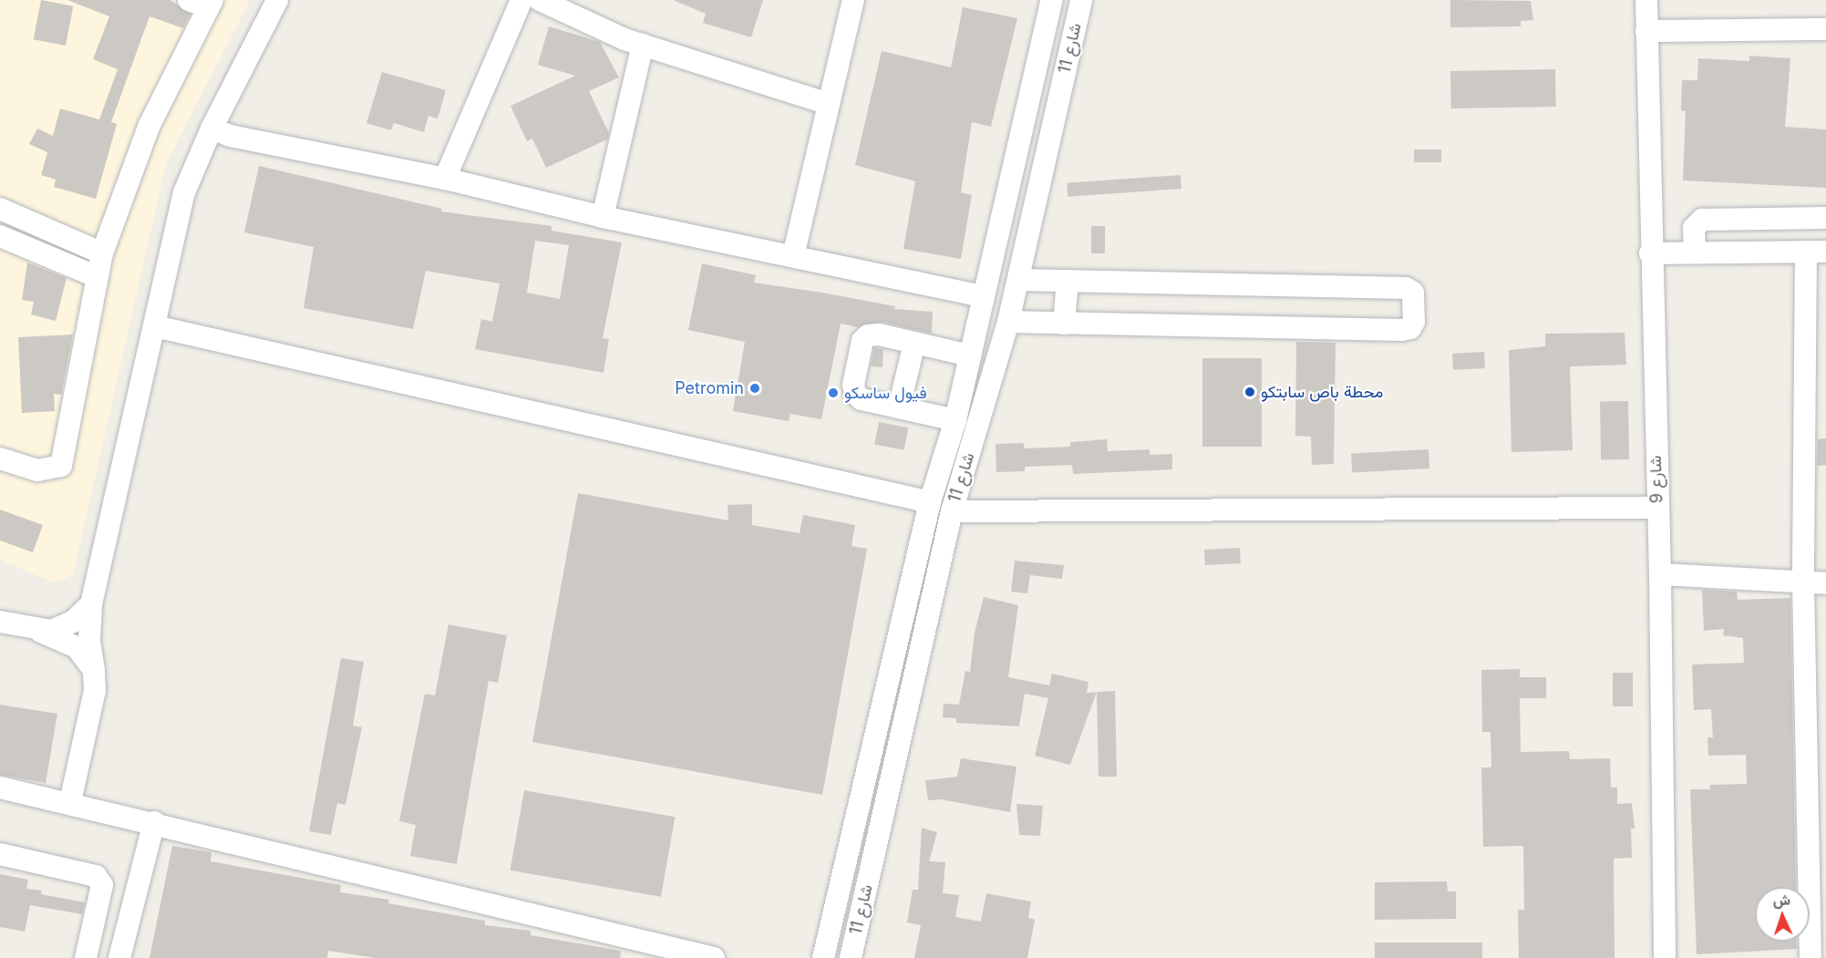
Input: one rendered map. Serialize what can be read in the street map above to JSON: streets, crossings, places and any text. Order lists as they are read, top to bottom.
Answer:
{
  "streets": {
    "street": ["شارع 11", "شارع 9"]
  },
  "places": ["Petromin", "محطة باص سابتكو", "فيول ساسكو"],
  "north": "top"
}
